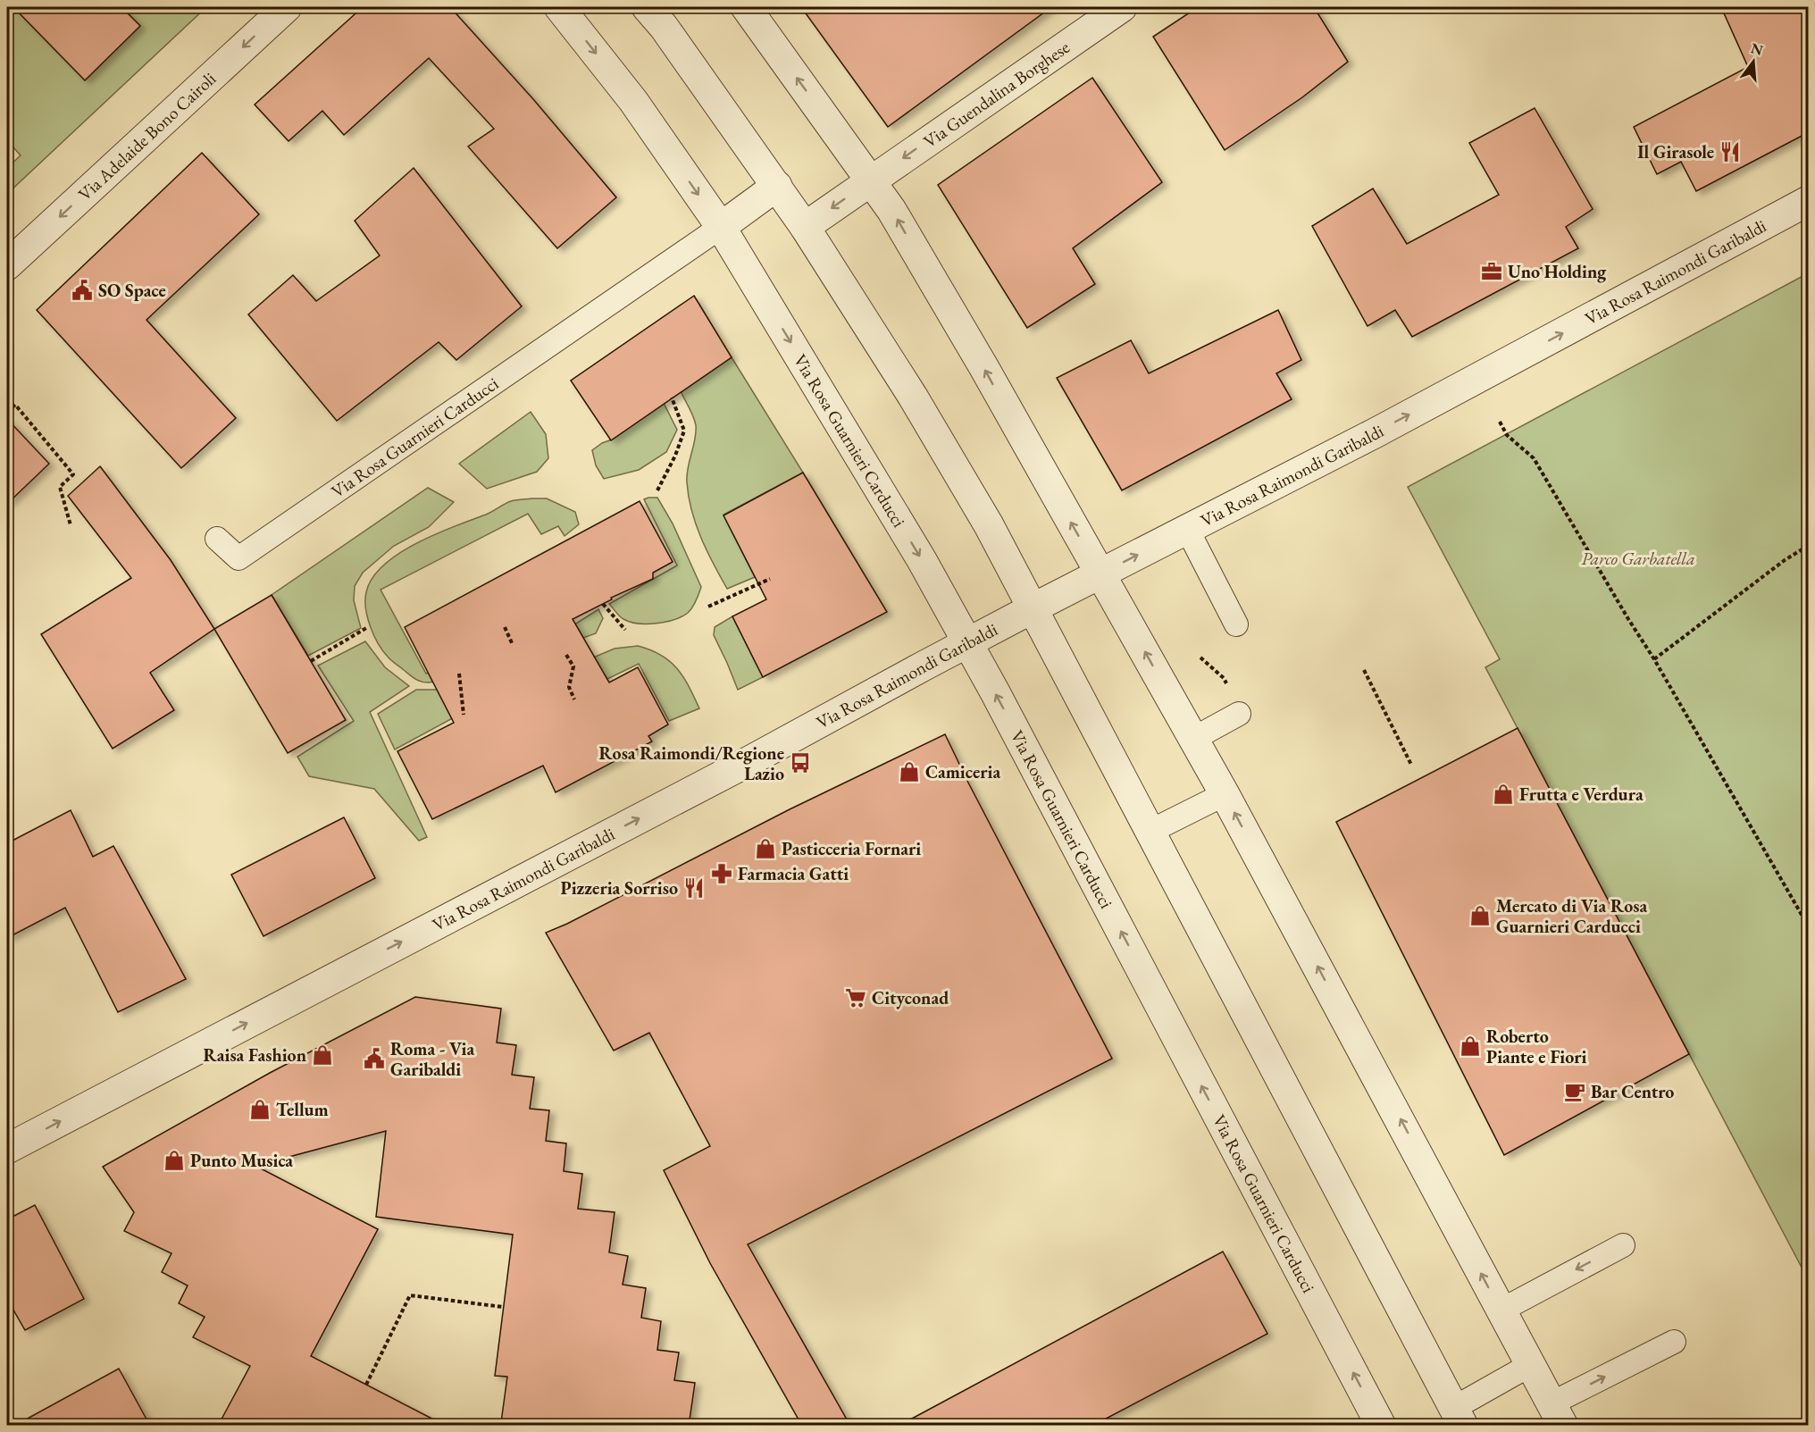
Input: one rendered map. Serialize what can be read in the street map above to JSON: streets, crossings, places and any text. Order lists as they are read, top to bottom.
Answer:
{
  "streets": {
    "street": [
      "Via Guendalina Borghese",
      "Via Adelaide Bono Cairoli",
      "Via Rosa Raimondi Garibaldi",
      "Via Rosa Guarnieri Carducci"
    ]
  },
  "crossings": [
    ["Via Rosa Raimondi Garibaldi", "Via Rosa Guarnieri Carducci"]
  ],
  "one_way": ["Via Guendalina Borghese", "Via Adelaide Bono Cairoli", "Via Rosa Raimondi Garibaldi"],
  "parks": ["Parco Garbatella"],
  "places": {
    "restaurant": ["Il Girasole", "Pizzeria Sorriso"],
    "office": ["Uno Holding"],
    "public building": ["SO Space", "Roma - Via Garibaldi"],
    "bus stop": ["Rosa Raimondi/Regione Lazio"],
    "shop": [
      "Camiceria",
      "Frutta e Verdura",
      "Pasticceria Fornari",
      "Mercato di Via Rosa Guarnieri Carducci",
      "Roberto Piante e Fiori",
      "Raisa Fashion",
      "Tellum",
      "Punto Musica"
    ],
    "pharmacy": ["Farmacia Gatti"],
    "supermarket": ["Cityconad"],
    "cafe": ["Bar Centro"]
  },
  "north": "top"
}
